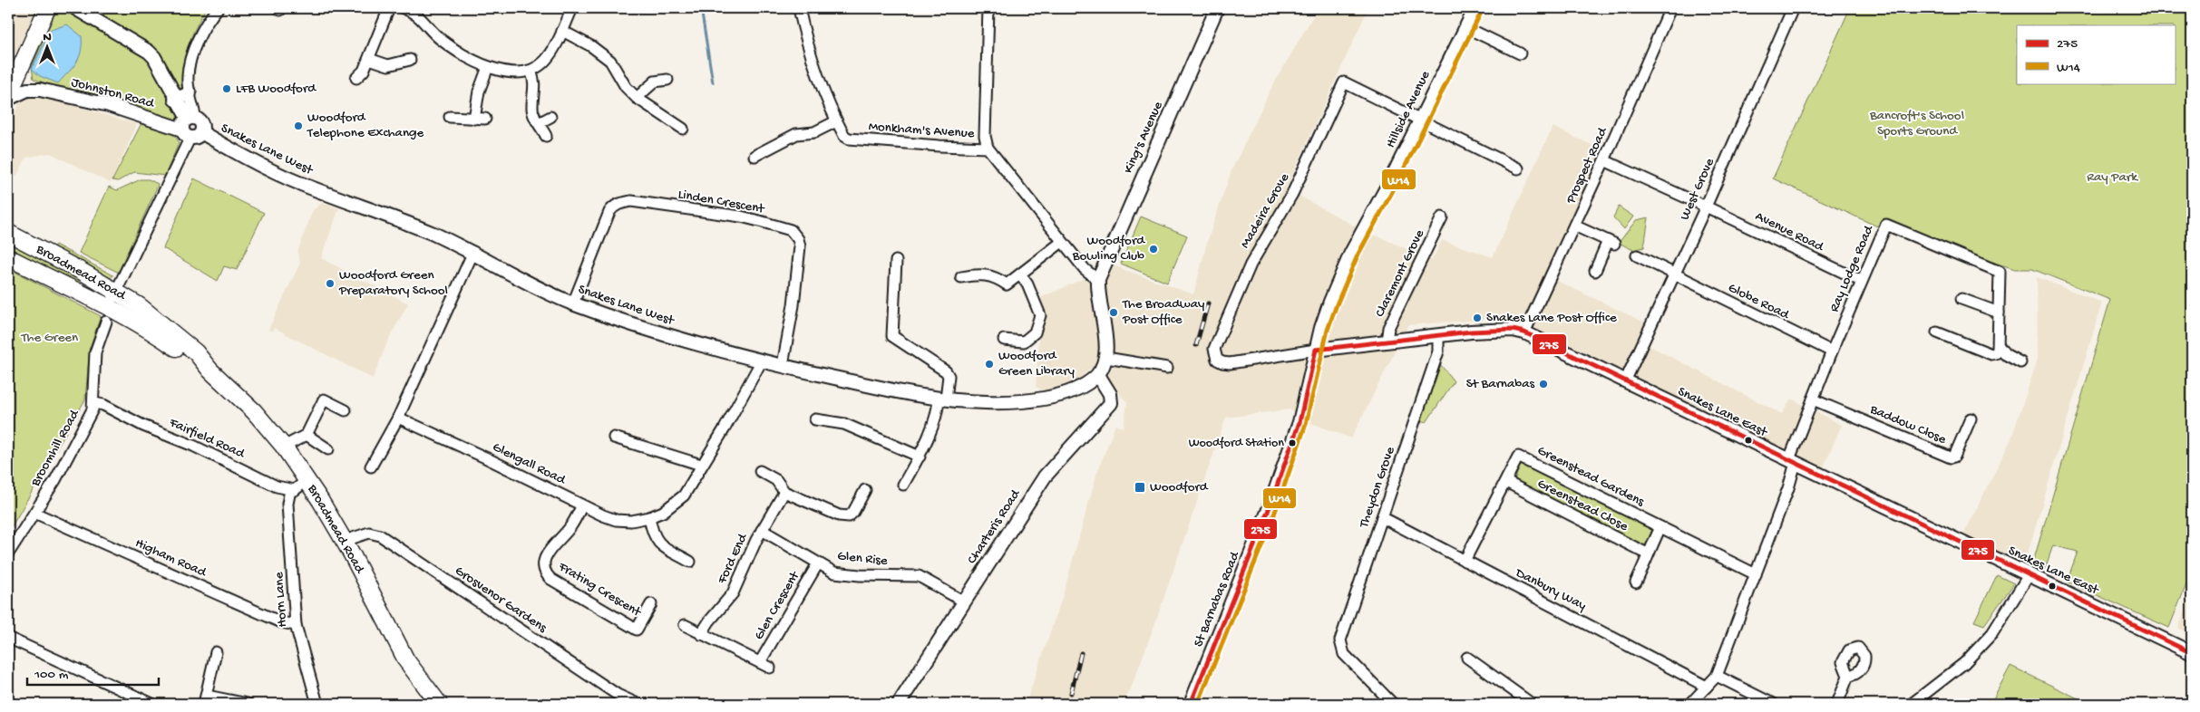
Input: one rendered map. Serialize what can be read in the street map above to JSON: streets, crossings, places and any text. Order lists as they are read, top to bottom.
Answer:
{
  "streets": {
    "main road": ["Broadmead Road"],
    "street": [
      "Johnston Road",
      "Hillside Avenue",
      "Monkham's Avenue",
      "King's Avenue",
      "Snakes Lane West",
      "Prospect Road",
      "West Grove",
      "Linden Crescent",
      "Madeira Grove",
      "Avenue Road",
      "Ray Lodge Road",
      "Claremont Grove",
      "Globe Road",
      "Snakes Lane East",
      "Baddow Close",
      "Fairfield Road",
      "Broomhill Road",
      "Glengall Road",
      "Greenstead Gardens",
      "Theydon Grove",
      "Greenstead Close",
      "Charteris Road",
      "Higham Road",
      "Ford End",
      "Glen Rise",
      "Frating Crescent",
      "Danbury Way",
      "Horn Lane",
      "Grosvenor Gardens",
      "St Barnabas Road",
      "Glen Crescent"
    ]
  },
  "crossings": [
    ["Johnston Road", "Snakes Lane West"],
    ["Johnston Road", "Broomhill Road"],
    ["Hillside Avenue", "Madeira Grove"],
    ["Hillside Avenue", "Snakes Lane East"],
    ["Hillside Avenue", "St Barnabas Road"],
    ["Monkham's Avenue", "King's Avenue"],
    ["Snakes Lane West", "Linden Crescent"],
    ["Snakes Lane West", "Broomhill Road"],
    ["Snakes Lane West", "Glengall Road"],
    ["Snakes Lane West", "Charteris Road"],
    ["Prospect Road", "Avenue Road"],
    ["Prospect Road", "Snakes Lane East"],
    ["West Grove", "Avenue Road"],
    ["West Grove", "Globe Road"],
    ["West Grove", "Snakes Lane East"],
    ["Madeira Grove", "Snakes Lane East"],
    ["Avenue Road", "Ray Lodge Road"],
    ["Ray Lodge Road", "Globe Road"],
    ["Ray Lodge Road", "Snakes Lane East"],
    ["Ray Lodge Road", "Baddow Close"],
    ["Ray Lodge Road", "Greenstead Gardens"],
    ["Broadmead Road", "Broomhill Road"],
    ["Broadmead Road", "Grosvenor Gardens"],
    ["Claremont Grove", "Snakes Lane East"],
    ["Snakes Lane East", "Theydon Grove"],
    ["Snakes Lane East", "St Barnabas Road"],
    ["Fairfield Road", "Broomhill Road"],
    ["Fairfield Road", "Horn Lane"],
    ["Broomhill Road", "Higham Road"],
    ["Glengall Road", "Frating Crescent"],
    ["Greenstead Gardens", "Greenstead Close"],
    ["Greenstead Gardens", "Danbury Way"],
    ["Theydon Grove", "Danbury Way"],
    ["Charteris Road", "Glen Rise"],
    ["Higham Road", "Horn Lane"],
    ["Ford End", "Glen Rise"],
    ["Ford End", "Glen Crescent"],
    ["Glen Rise", "Glen Crescent"]
  ],
  "parks": ["Bancroft's School Sports Ground", "Ray Park", "The Green"],
  "places": {
    "other": [
      "LFB Woodford",
      "Woodford Telephone Exchange",
      "Woodford Bowling Club",
      "Woodford Green Preparatory School",
      "The Broadway Post Office",
      "Snakes Lane Post Office",
      "Woodford Green Library",
      "St Barnabas",
      "Woodford Station"
    ],
    "transit": ["Woodford"]
  },
  "lines": ["transit line W14", "transit line 275"],
  "legend": ["275", "W14"],
  "scale_bar": "100 m",
  "north": "top"
}
